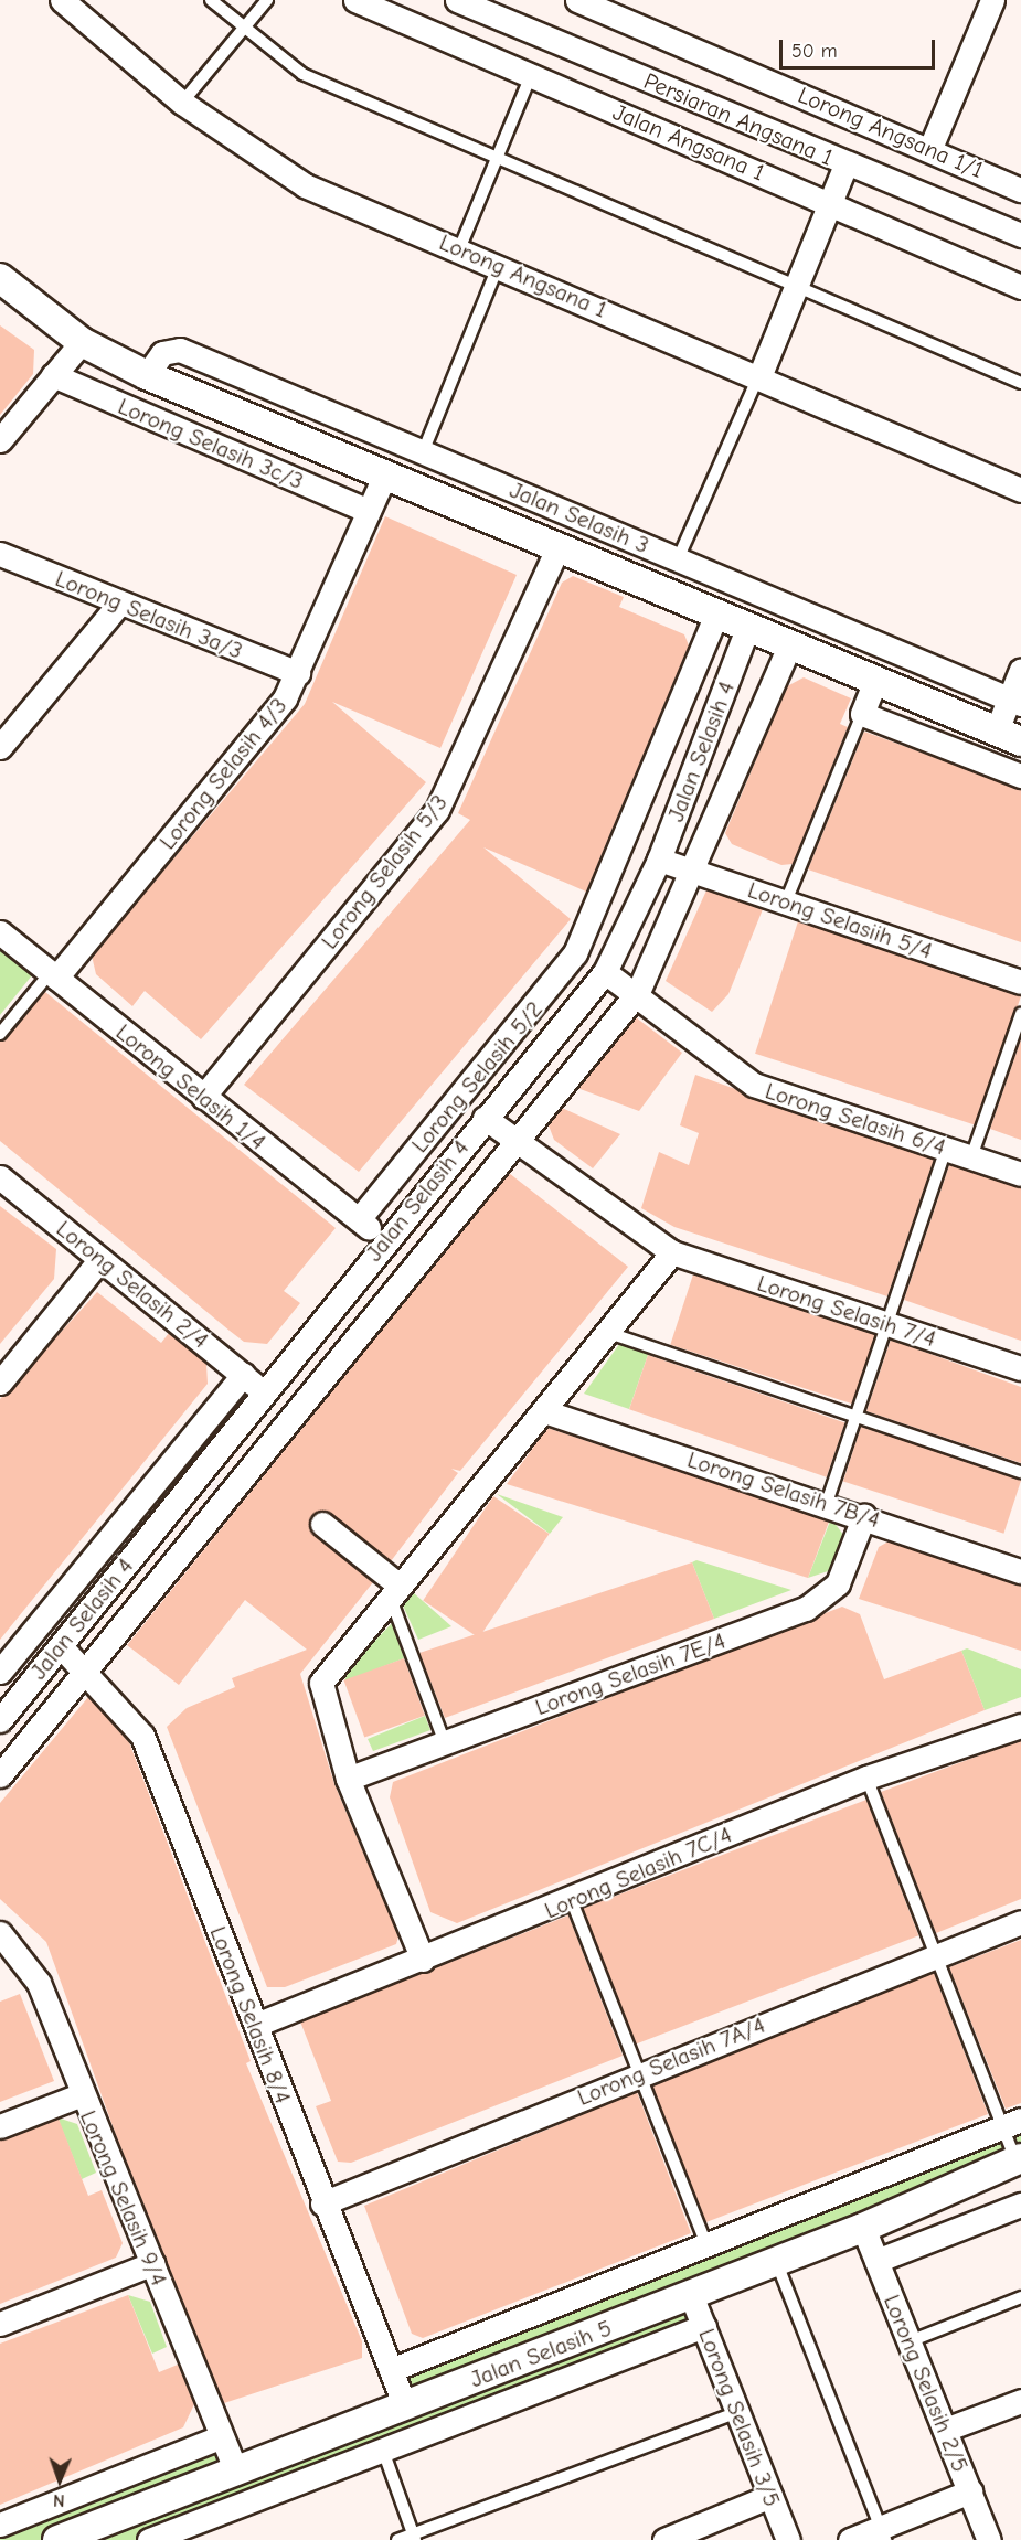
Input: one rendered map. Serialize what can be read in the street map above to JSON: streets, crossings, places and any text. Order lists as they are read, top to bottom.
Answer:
{
  "streets": {
    "street": [
      "Persiaran Angsana 1",
      "Lorong Angsana 1/1",
      "Jalan Angsana 1",
      "Lorong Angsana 1",
      "Lorong Selasih 3c/3",
      "Jalan Selasih 3",
      "Lorong Selasih 3a/3",
      "Jalan Selasih 4",
      "Lorong Selasih 4/3",
      "Lorong Selasih 5/3",
      "Lorong Selasiih 5/4",
      "Lorong Selasih 5/2",
      "Lorong Selasih 1/4",
      "Lorong Selasih 6/4",
      "Lorong Selasih 2/4",
      "Lorong Selasih 7/4",
      "Lorong Selasih 7B/4",
      "Lorong Selasih 7E/4",
      "Lorong Selasih 7C/4",
      "Lorong Selasih 8/4",
      "Lorong Selasih 7A/4",
      "Lorong Selasih 9/4",
      "Jalan Selasih 5",
      "Lorong Selasih 2/5",
      "Lorong Selasih 3/5"
    ]
  },
  "crossings": [
    ["Lorong Selasih 3c/3", "Lorong Selasih 4/3"],
    ["Jalan Selasih 3", "Jalan Selasih 4"],
    ["Jalan Selasih 3", "Lorong Selasih 4/3"],
    ["Jalan Selasih 3", "Lorong Selasih 5/3"],
    ["Jalan Selasih 3", "Lorong Selasih 5/2"],
    ["Lorong Selasih 3a/3", "Lorong Selasih 4/3"],
    ["Jalan Selasih 4", "Lorong Selasiih 5/4"],
    ["Jalan Selasih 4", "Lorong Selasih 1/4"],
    ["Jalan Selasih 4", "Lorong Selasih 6/4"],
    ["Jalan Selasih 4", "Lorong Selasih 2/4"],
    ["Jalan Selasih 4", "Lorong Selasih 7/4"],
    ["Jalan Selasih 4", "Lorong Selasih 8/4"],
    ["Lorong Selasih 4/3", "Lorong Selasih 1/4"],
    ["Lorong Selasih 5/3", "Lorong Selasih 1/4"],
    ["Lorong Selasih 5/2", "Lorong Selasih 1/4"],
    ["Lorong Selasih 7B/4", "Lorong Selasih 7E/4"],
    ["Lorong Selasih 7C/4", "Lorong Selasih 8/4"],
    ["Lorong Selasih 8/4", "Lorong Selasih 7A/4"],
    ["Lorong Selasih 8/4", "Jalan Selasih 5"],
    ["Lorong Selasih 9/4", "Jalan Selasih 5"],
    ["Jalan Selasih 5", "Lorong Selasih 2/5"],
    ["Jalan Selasih 5", "Lorong Selasih 3/5"]
  ],
  "scale_bar": "50 m",
  "north": "bottom"
}
